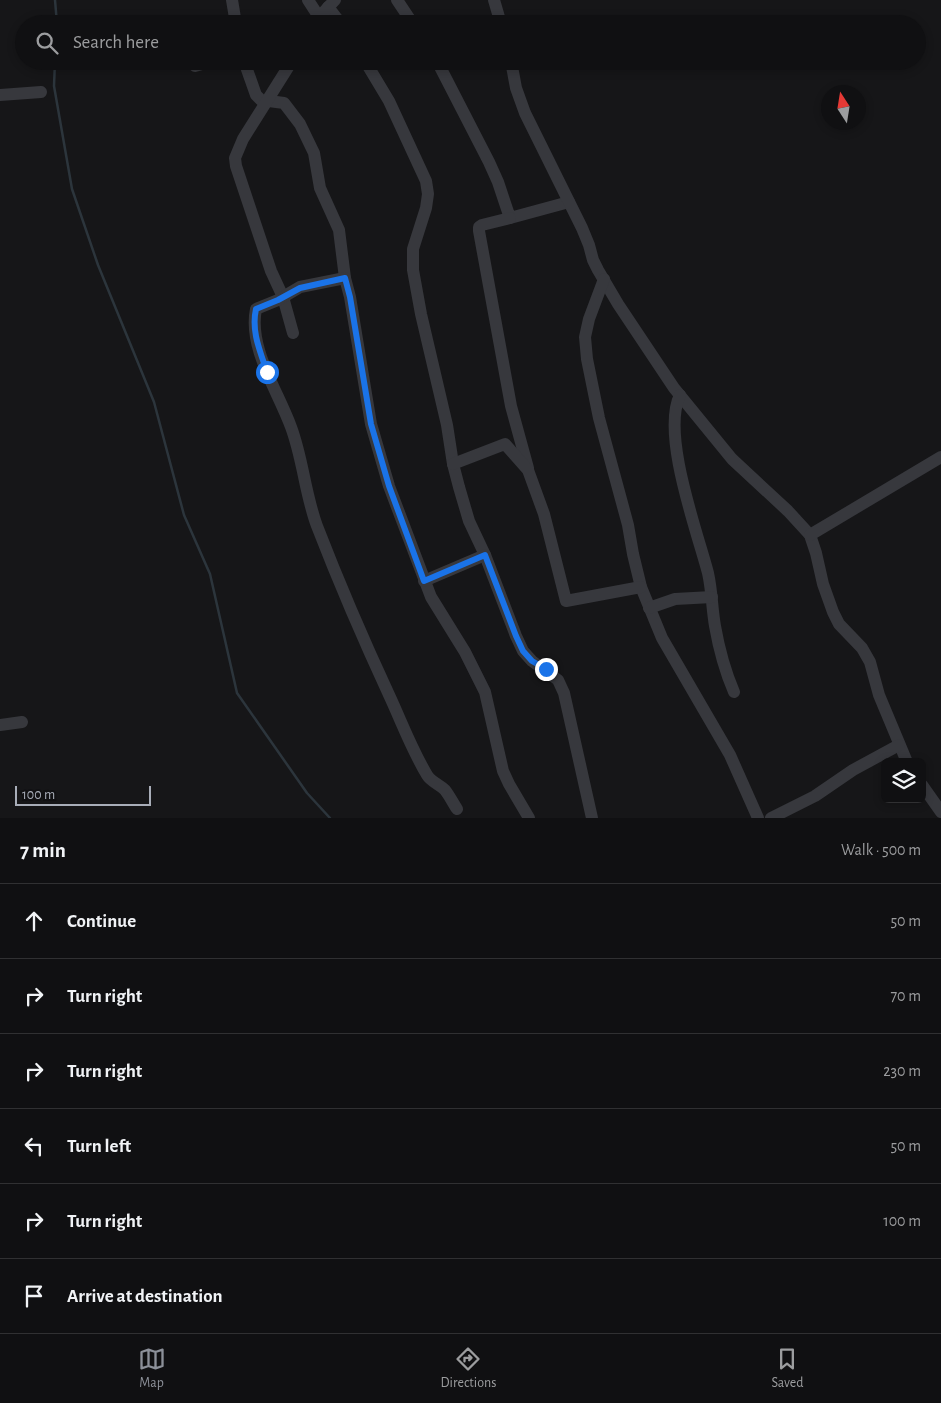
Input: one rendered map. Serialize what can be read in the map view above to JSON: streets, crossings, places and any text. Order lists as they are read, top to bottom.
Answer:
{
  "scale_bar": "100 m",
  "north": "top",
  "page": {
    "search": "Search here",
    "scale": "100 m",
    "heading": ["7 min", "Walk · 500 m"],
    "list": [
      ["Continue", "50 m"],
      ["Turn right", "70 m"],
      ["Turn right", "230 m"],
      ["Turn left", "50 m"],
      ["Turn right", "100 m"],
      "Arrive at destination"
    ],
    "nav": ["Map", "Directions", "Saved"]
  }
}
